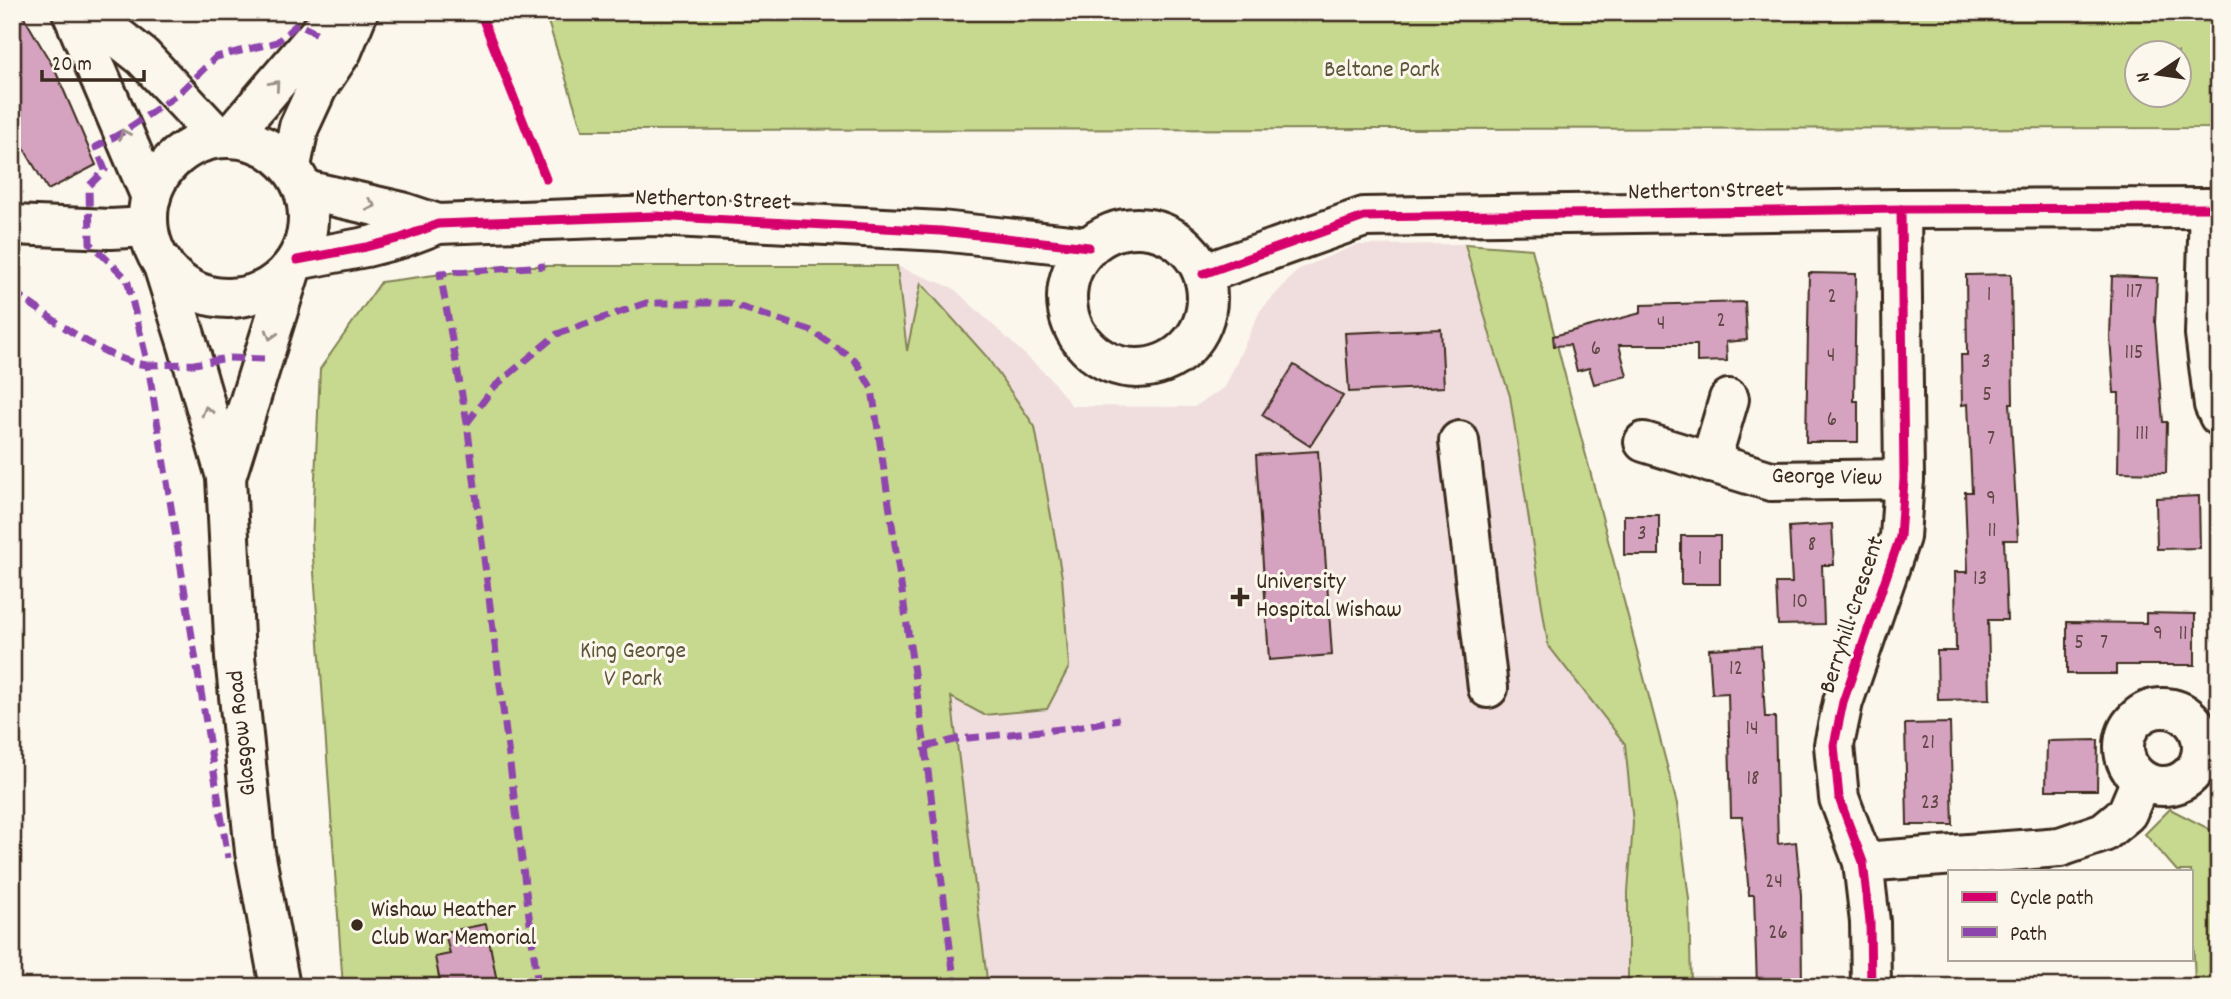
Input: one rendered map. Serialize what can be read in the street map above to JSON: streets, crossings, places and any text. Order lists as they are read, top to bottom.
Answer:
{
  "streets": {
    "street": [
      "Netherton Street",
      "George View",
      "Berryhill Crescent",
      "Glasgow Road"
    ]
  },
  "crossings": [
    ["Netherton Street", "Berryhill Crescent"],
    ["Netherton Street", "Glasgow Road"],
    ["George View", "Berryhill Crescent"]
  ],
  "parks": ["Beltane Park", "King George V Park"],
  "places": {
    "health": ["University Hospital Wishaw"],
    "other": ["Wishaw Heather Club War Memorial"]
  },
  "house_numbers": [
    "117",
    "1",
    "2",
    "2",
    "4",
    "6",
    "115",
    "4",
    "3",
    "5",
    "6",
    "111",
    "7",
    "9",
    "11",
    "3",
    "8",
    "1",
    "13",
    "10",
    "9",
    "11",
    "5",
    "7",
    "12",
    "14",
    "21",
    "18",
    "23",
    "24",
    "26"
  ],
  "legend": ["Cycle path", "Path"],
  "scale_bar": "20 m",
  "north": "left"
}
